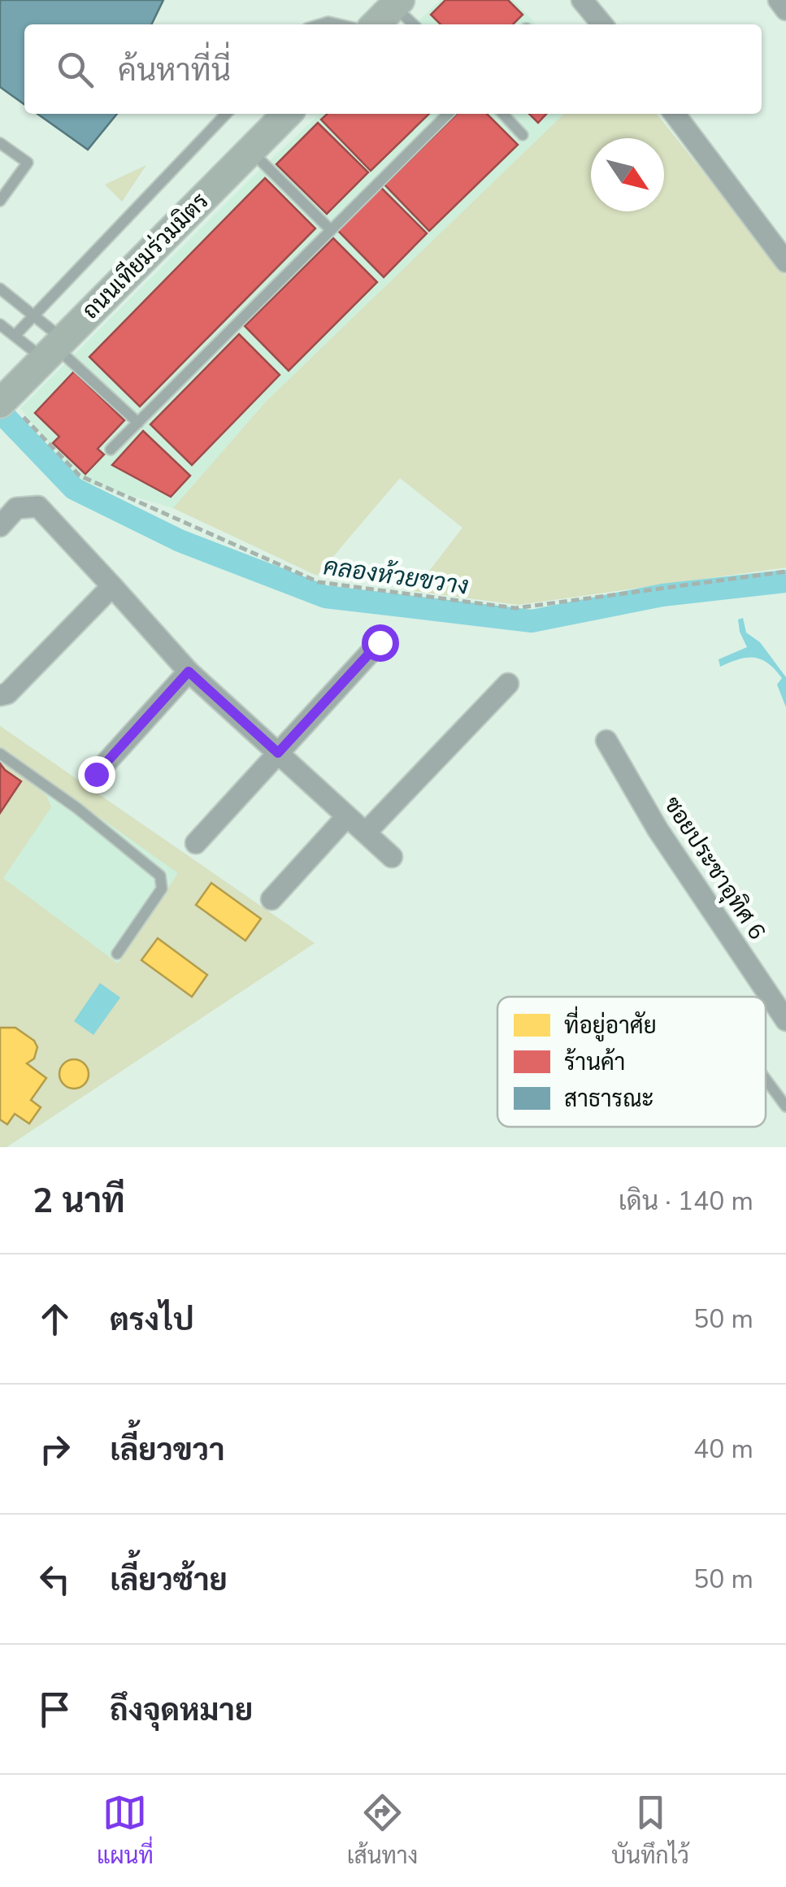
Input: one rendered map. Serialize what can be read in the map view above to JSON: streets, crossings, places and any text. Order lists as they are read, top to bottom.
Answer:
{
  "streets": {
    "street": ["ถนนเทียมร่วมมิตร", "ซอยประชาอุทิศ 6"]
  },
  "water": ["คลองห้วยขวาง"],
  "legend": ["ที่อยู่อาศัย", "ร้านค้า", "สาธารณะ"],
  "north": "bottom right",
  "page": {
    "search": "ค้นหาที่นี่",
    "heading": ["2 นาที", "เดิน · 140 m"],
    "list": [
      ["ตรงไป", "50 m"],
      ["เลี้ยวขวา", "40 m"],
      ["เลี้ยวซ้าย", "50 m"],
      "ถึงจุดหมาย"
    ],
    "nav": ["แผนที่", "เส้นทาง", "บันทึกไว้"]
  }
}
